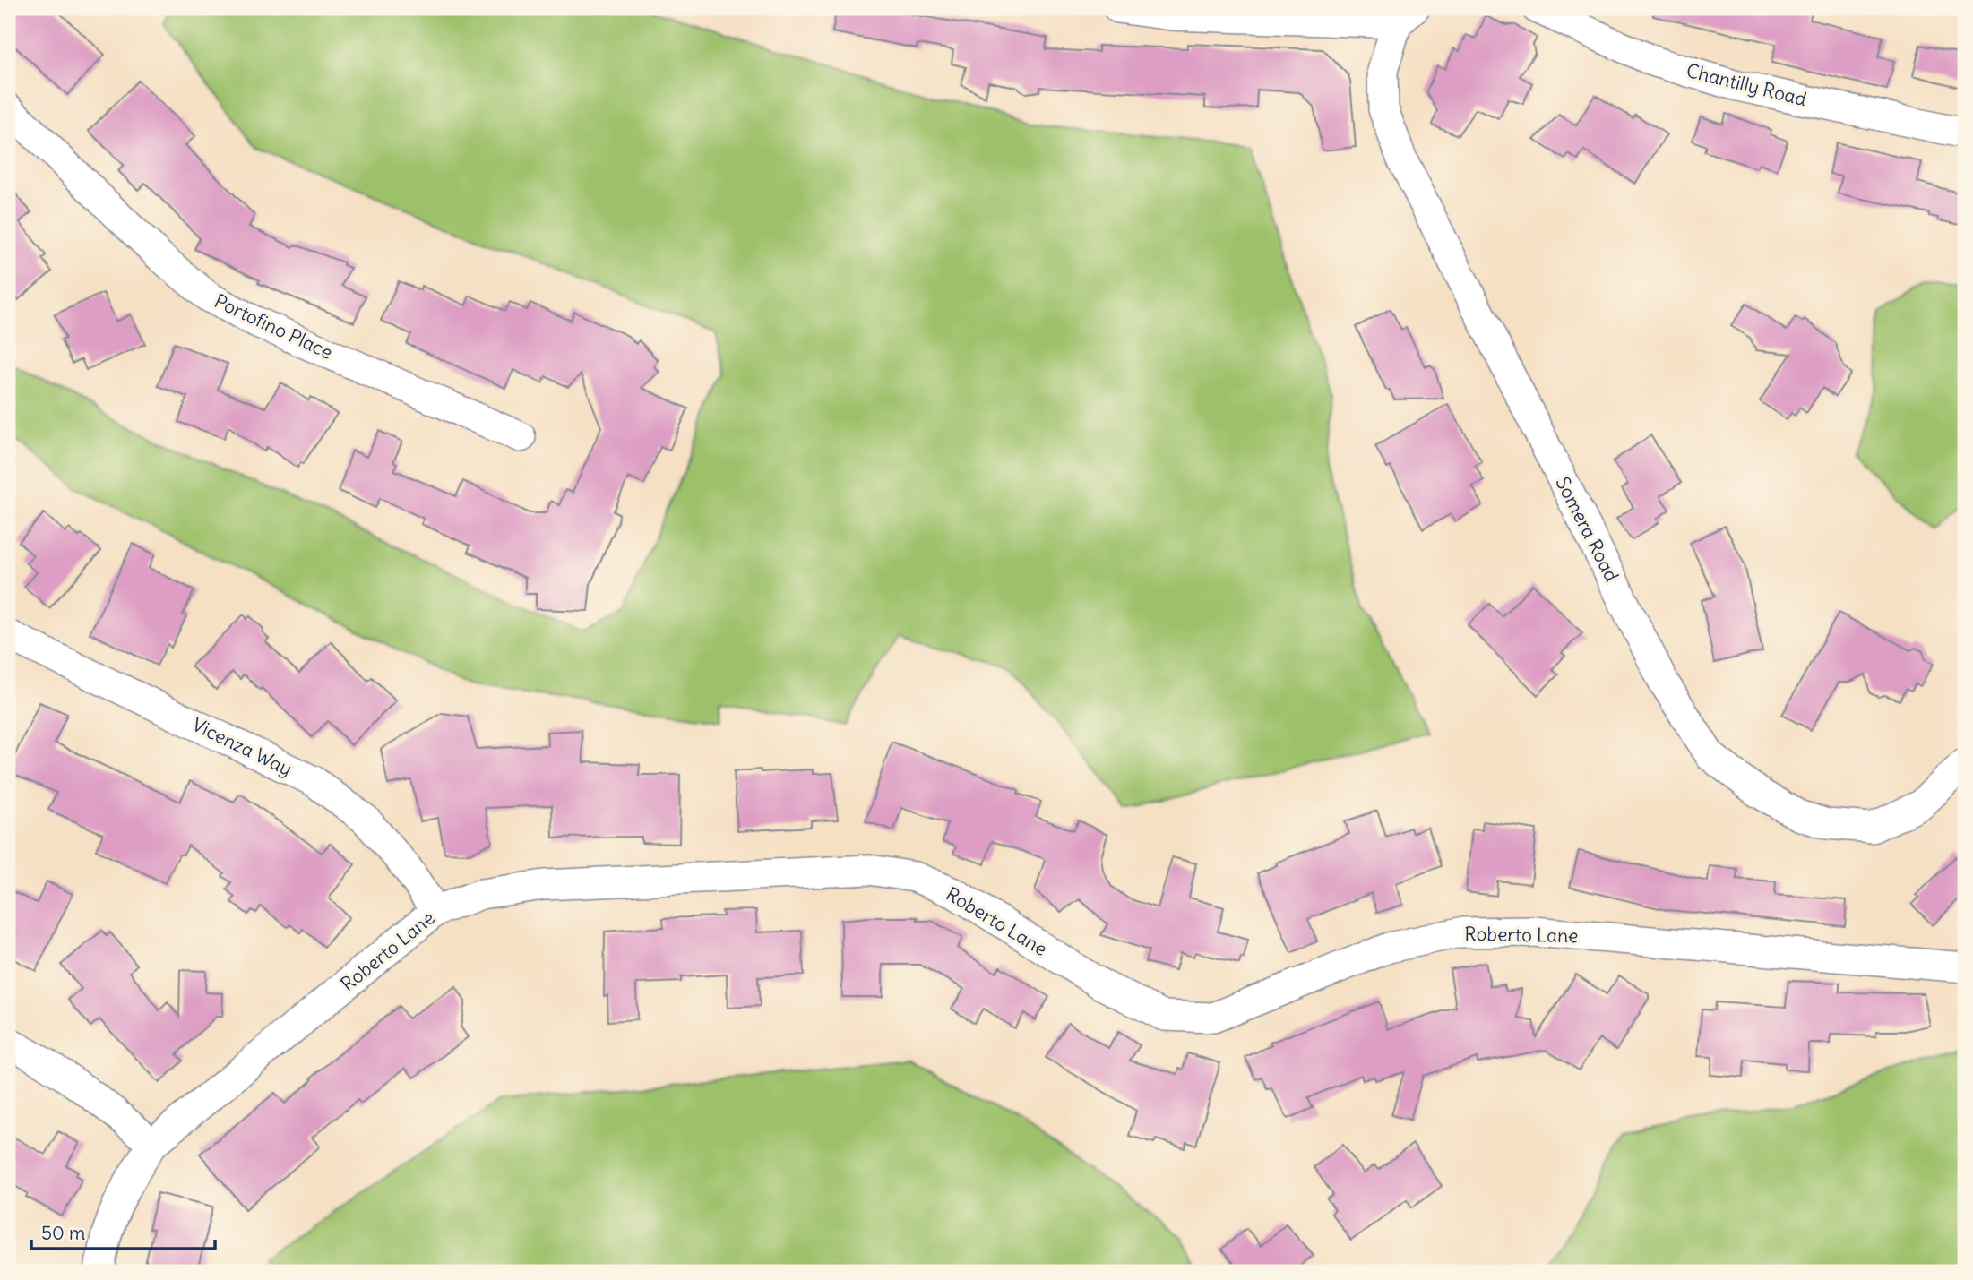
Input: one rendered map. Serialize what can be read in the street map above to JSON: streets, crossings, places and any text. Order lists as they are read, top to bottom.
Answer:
{
  "streets": {
    "street": [
      "Chantilly Road",
      "Portofino Place",
      "Somera Road",
      "Vicenza Way",
      "Roberto Lane"
    ]
  },
  "crossings": [
    ["Vicenza Way", "Roberto Lane"]
  ],
  "scale_bar": "50 m"
}
